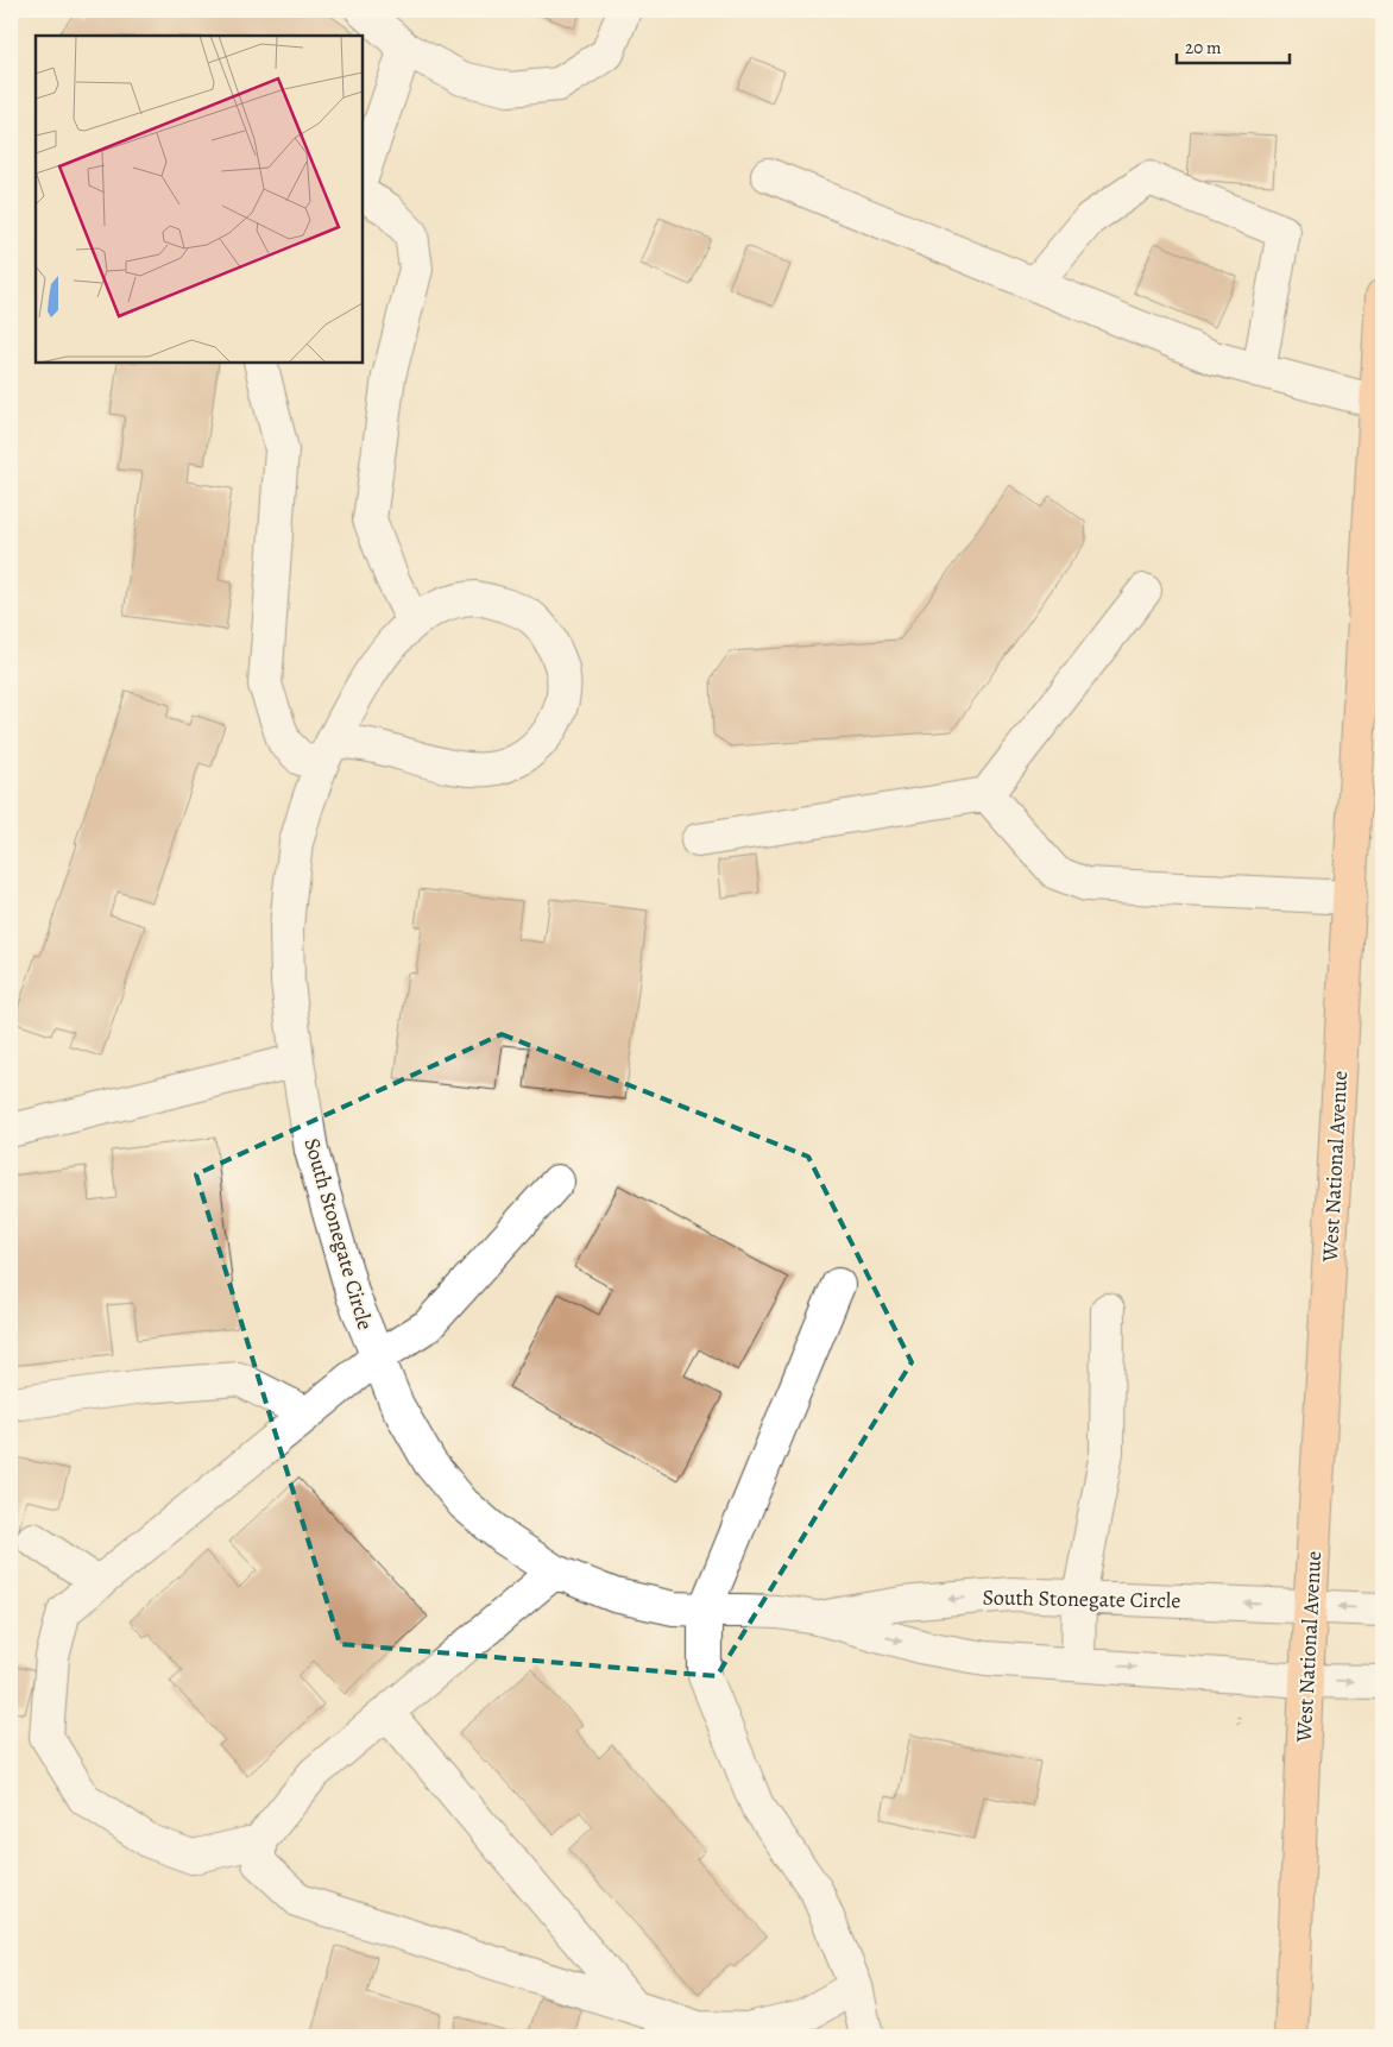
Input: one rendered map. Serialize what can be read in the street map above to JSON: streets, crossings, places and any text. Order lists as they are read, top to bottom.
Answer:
{
  "streets": {
    "main road": ["West National Avenue"],
    "street": ["South Stonegate Circle"]
  },
  "crossings": [
    ["West National Avenue", "South Stonegate Circle"]
  ],
  "scale_bar": "20 m"
}
